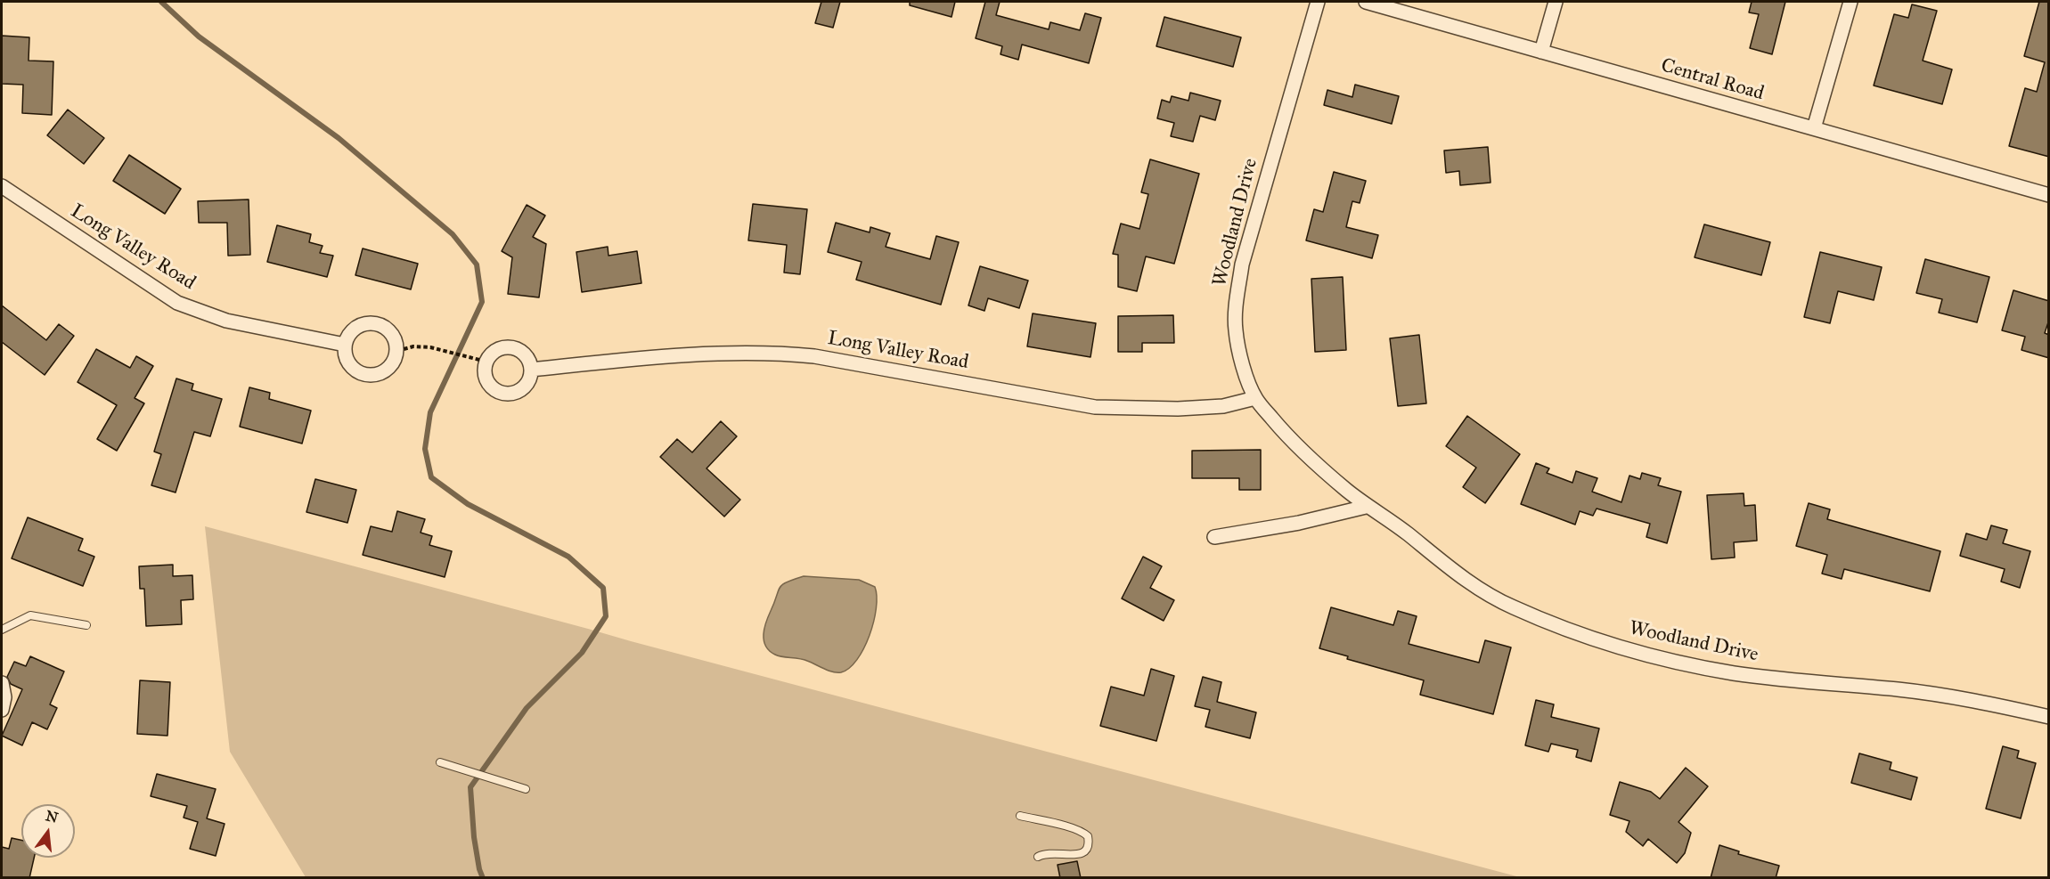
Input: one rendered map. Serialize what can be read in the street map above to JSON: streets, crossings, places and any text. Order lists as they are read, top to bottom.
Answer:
{
  "streets": {
    "street": ["Central Road", "Woodland Drive", "Long Valley Road"]
  },
  "crossings": [
    ["Woodland Drive", "Long Valley Road"]
  ],
  "north": "top"
}
